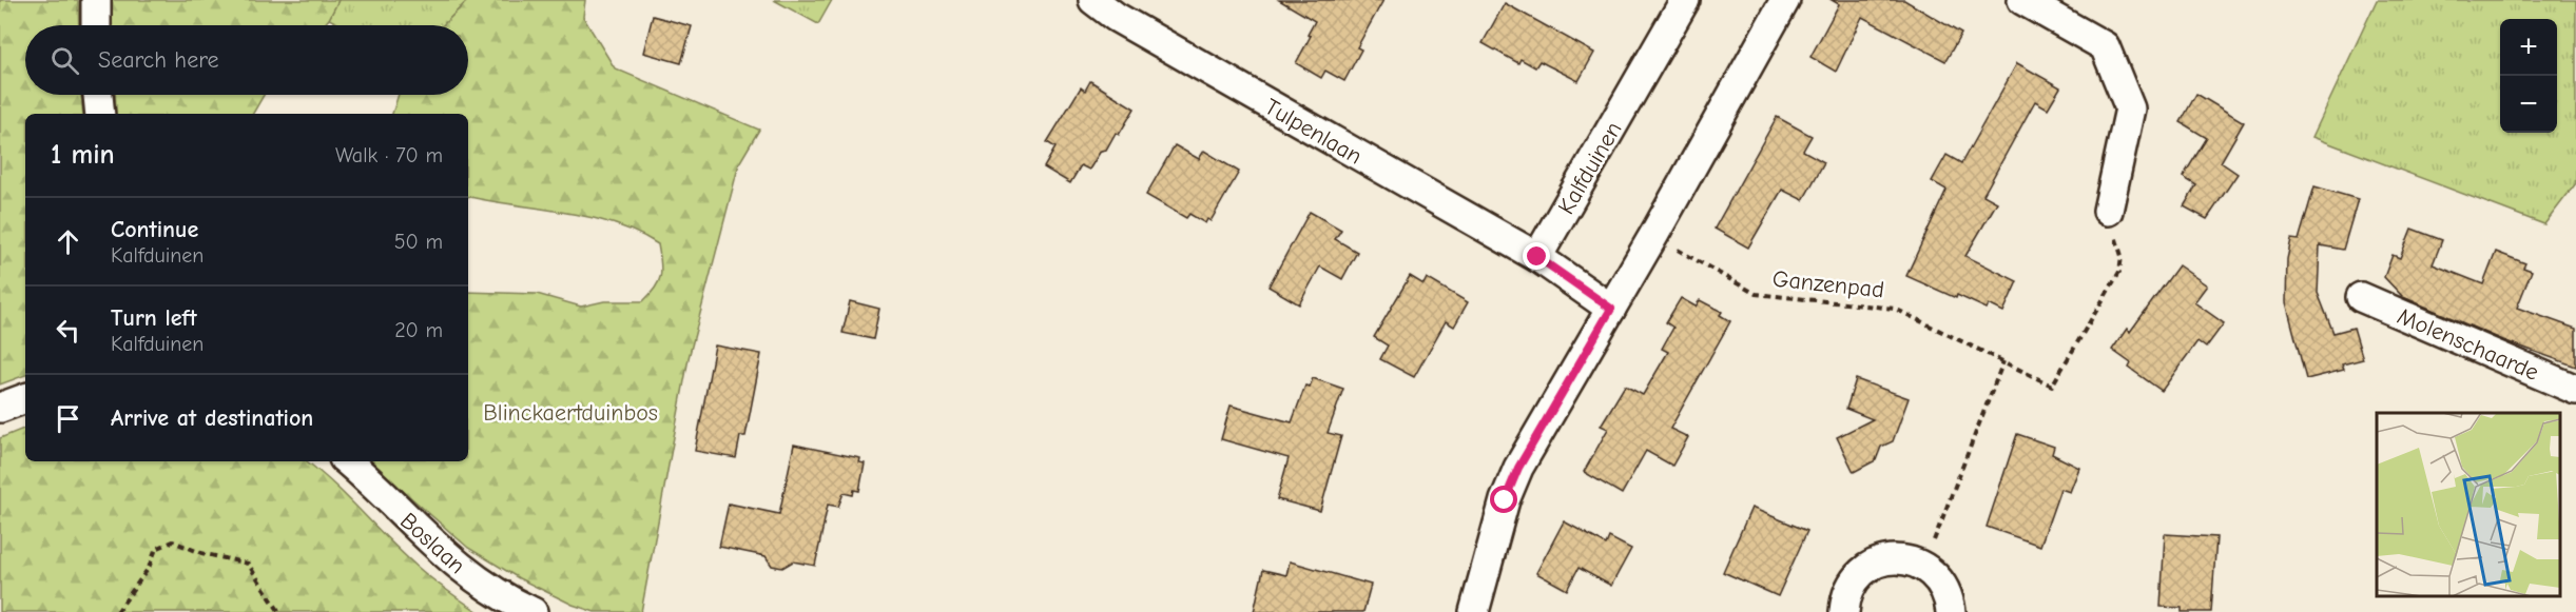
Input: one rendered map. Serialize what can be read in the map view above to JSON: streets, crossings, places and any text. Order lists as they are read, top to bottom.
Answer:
{
  "streets": {
    "street": [
      "Tulpenlaan",
      "Kalfduinen",
      "Molenschaarde",
      "Boslaan"
    ],
    "path": ["Ganzenpad"]
  },
  "crossings": [
    ["Tulpenlaan", "Kalfduinen"]
  ],
  "parks": ["Blinckaertduinbos"],
  "page": {
    "map_buttons": ["+", "−"],
    "search": "Search here",
    "heading": ["1 min", "Walk · 70 m"],
    "list": [
      ["Continue", "Kalfduinen", "50 m"],
      ["Turn left", "Kalfduinen", "20 m"],
      "Arrive at destination"
    ]
  }
}
